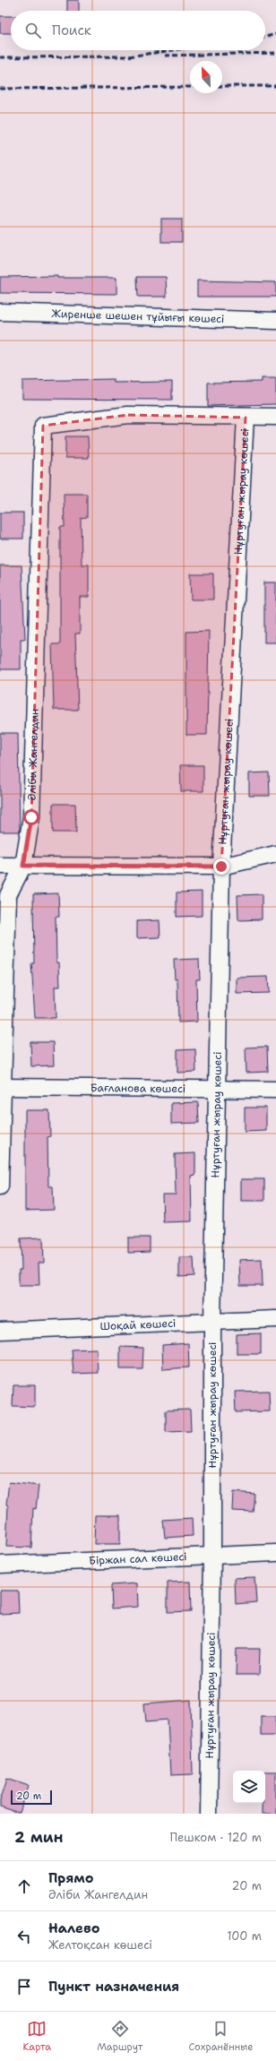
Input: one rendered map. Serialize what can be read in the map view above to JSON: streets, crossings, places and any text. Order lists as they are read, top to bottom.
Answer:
{
  "streets": {
    "street": [
      "Жиренше шешен тұйығы көшесі",
      "Нұртуған жырау көшесі",
      "Әліби Жангелдин",
      "Бағланова көшесі",
      "Шоқай көшесі",
      "Біржан сал көшесі"
    ]
  },
  "crossings": [
    ["Нұртуған жырау көшесі", "Әліби Жангелдин"],
    ["Нұртуған жырау көшесі", "Бағланова көшесі"],
    ["Нұртуған жырау көшесі", "Шоқай көшесі"],
    ["Нұртуған жырау көшесі", "Біржан сал көшесі"],
    ["Әліби Жангелдин", "Бағланова көшесі"]
  ],
  "scale_bar": "20 m",
  "north": "top left",
  "page": {
    "search": "Поиск",
    "scale": "20 m",
    "heading": ["2 мин", "Пешком · 120 m"],
    "list": [
      ["Прямо", "Әліби Жангелдин", "20 m"],
      ["Налево", "Желтоқсан көшесі", "100 m"],
      "Пункт назначения"
    ],
    "nav": ["Карта", "Маршрут", "Сохранённые"]
  }
}
